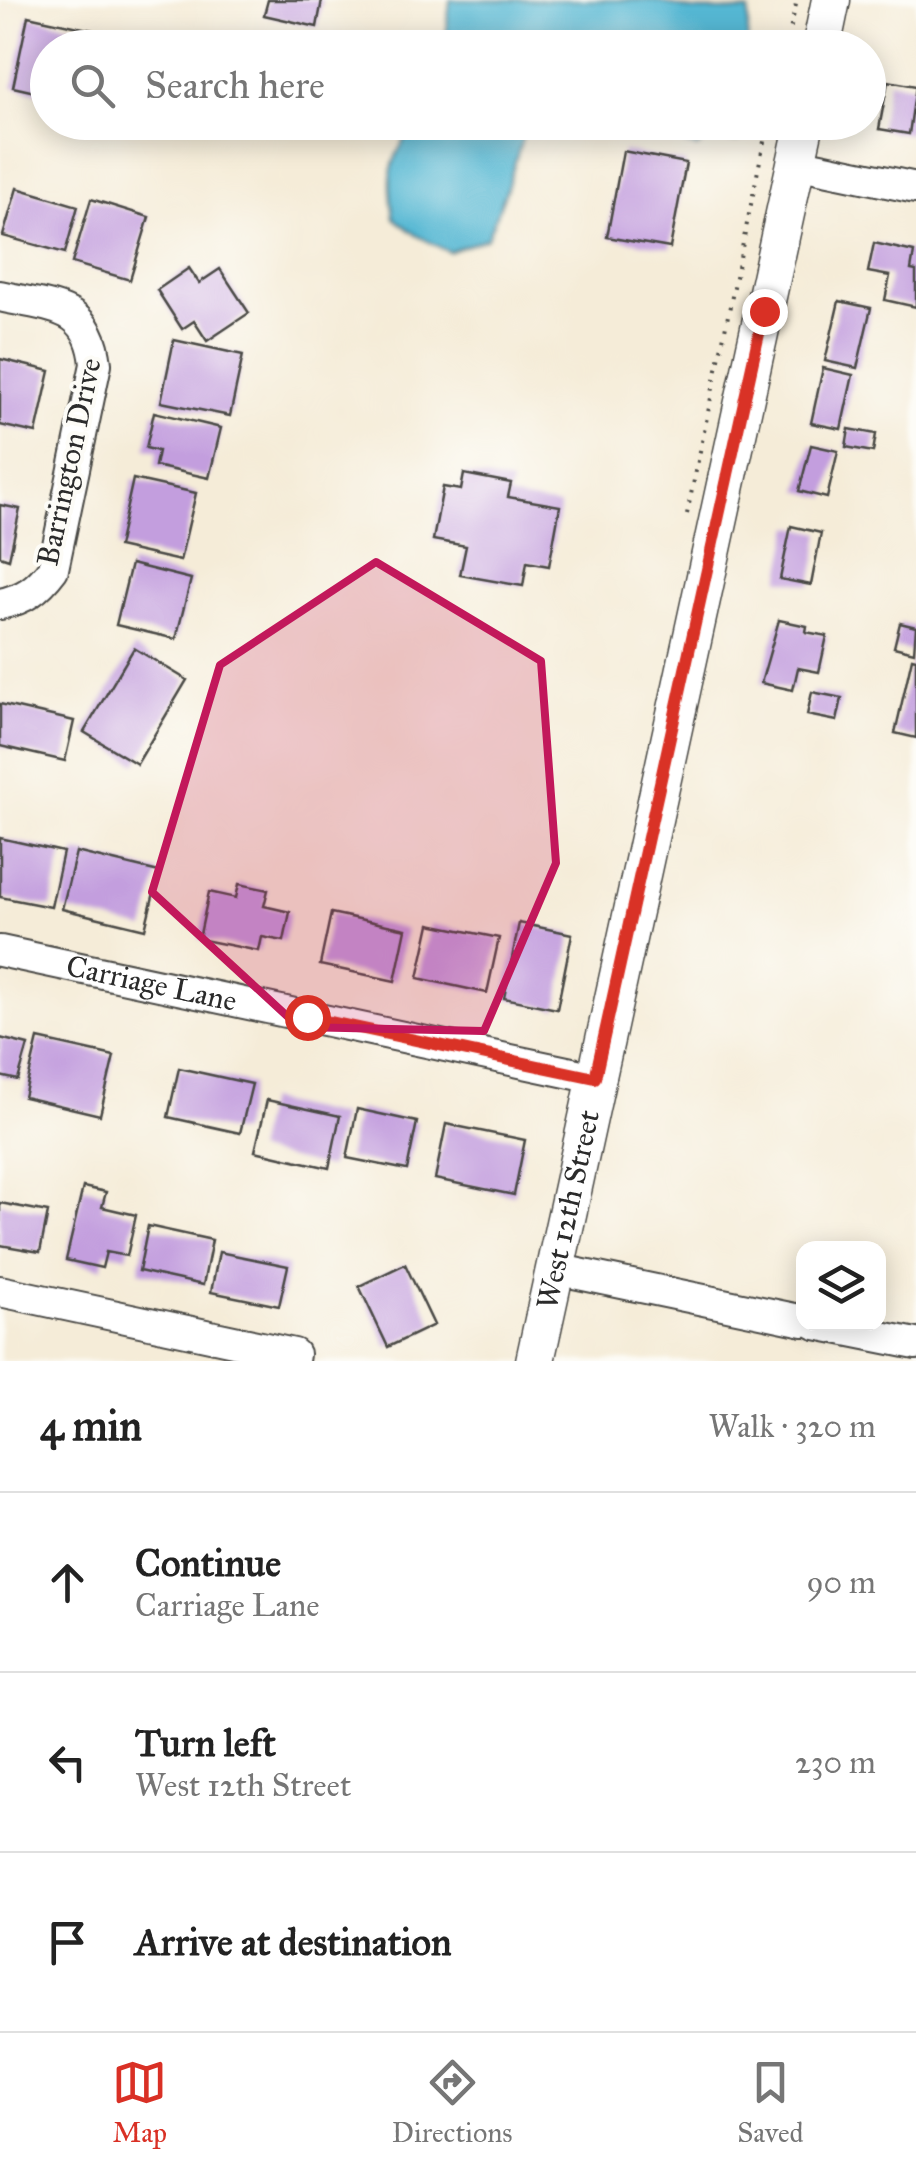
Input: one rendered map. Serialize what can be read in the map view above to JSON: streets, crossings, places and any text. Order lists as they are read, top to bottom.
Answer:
{
  "streets": {
    "main road": ["West 12th Street"],
    "street": ["Barrington Drive", "Carriage Lane"]
  },
  "crossings": [
    ["Carriage Lane", "West 12th Street"]
  ],
  "page": {
    "search": "Search here",
    "heading": ["4 min", "Walk · 320 m"],
    "list": [
      ["Continue", "Carriage Lane", "90 m"],
      ["Turn left", "West 12th Street", "230 m"],
      "Arrive at destination"
    ],
    "nav": ["Map", "Directions", "Saved"]
  }
}
